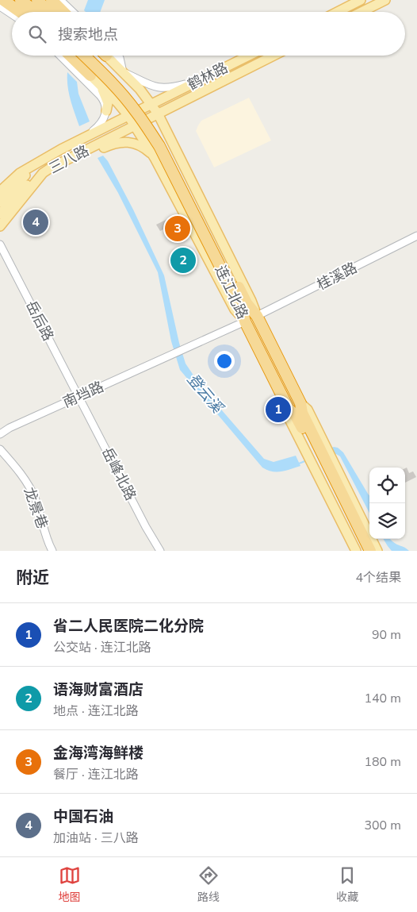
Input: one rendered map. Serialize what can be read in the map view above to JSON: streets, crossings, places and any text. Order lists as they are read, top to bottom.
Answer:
{
  "streets": {
    "highway": ["连江北路"],
    "main road": ["鹤林路", "三八路"],
    "street": [
      "桂溪路",
      "岳后路",
      "南垱路",
      "岳峰北路",
      "龙景巷"
    ]
  },
  "crossings": [
    ["鹤林路", "三八路"],
    ["桂溪路", "连江北路"],
    ["连江北路", "南垱路"],
    ["岳后路", "南垱路"],
    ["岳后路", "岳峰北路"],
    ["南垱路", "岳峰北路"]
  ],
  "water": ["登云溪"],
  "page": {
    "search": "搜索地点",
    "pins": [
      "4",
      "3",
      "2",
      "1"
    ],
    "heading": ["附近", "4个结果"],
    "list": [
      {
        "mark": "1",
        "name": "省二人民医院二化分院",
        "note": "公交站 · 连江北路",
        "value": "90 m"
      },
      {
        "mark": "2",
        "name": "语海财富酒店",
        "note": "地点 · 连江北路",
        "value": "140 m"
      },
      {
        "mark": "3",
        "name": "金海湾海鲜楼",
        "note": "餐厅 · 连江北路",
        "value": "180 m"
      },
      {
        "mark": "4",
        "name": "中国石油",
        "note": "加油站 · 三八路",
        "value": "300 m"
      }
    ],
    "nav": ["地图", "路线", "收藏"]
  }
}
